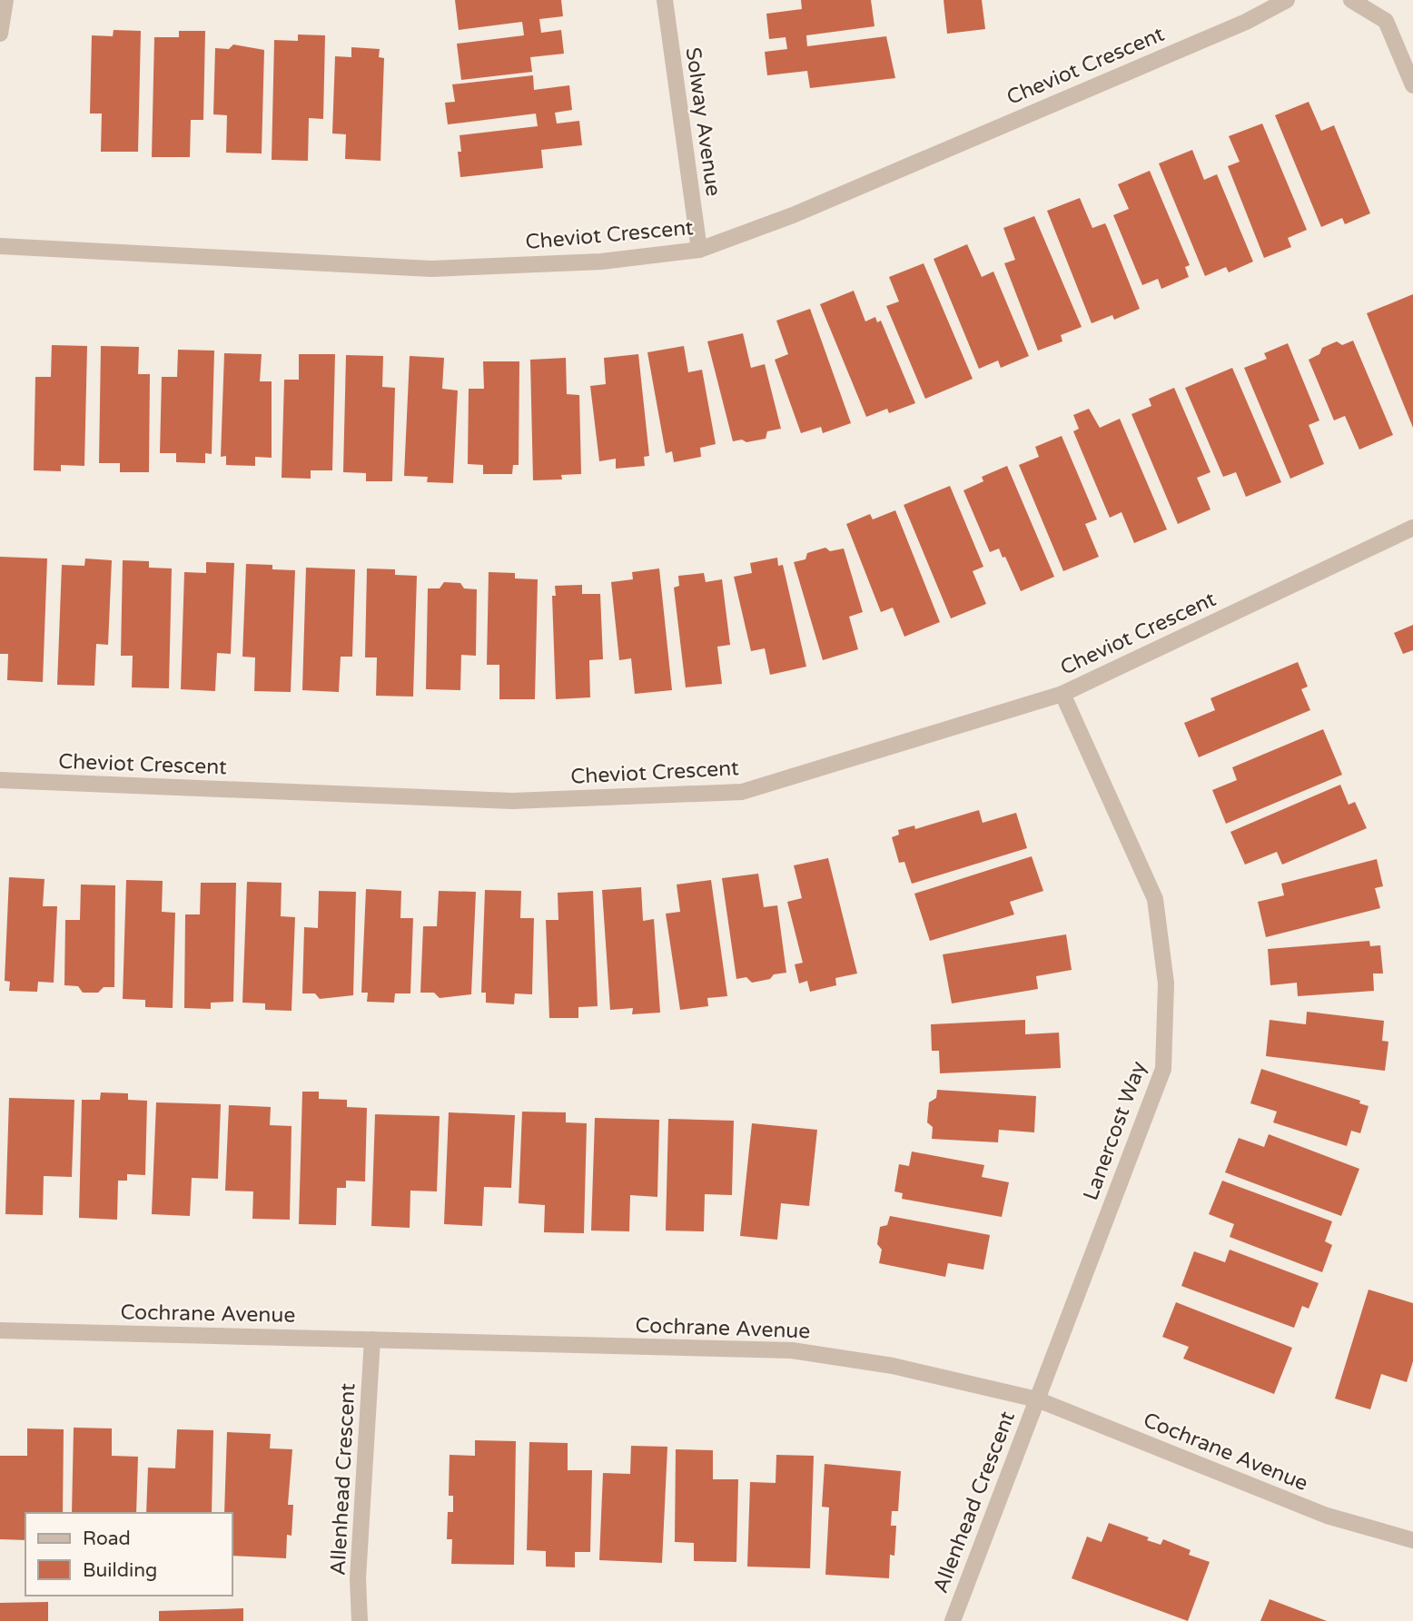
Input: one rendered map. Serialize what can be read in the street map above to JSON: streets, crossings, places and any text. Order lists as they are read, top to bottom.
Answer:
{
  "streets": {
    "street": [
      "Cheviot Crescent",
      "Solway Avenue",
      "Lanercost Way",
      "Cochrane Avenue",
      "Allenhead Crescent"
    ]
  },
  "crossings": [
    ["Cheviot Crescent", "Solway Avenue"],
    ["Cheviot Crescent", "Lanercost Way"],
    ["Lanercost Way", "Cochrane Avenue"],
    ["Lanercost Way", "Allenhead Crescent"],
    ["Cochrane Avenue", "Allenhead Crescent"]
  ],
  "legend": ["Road", "Building"]
}
